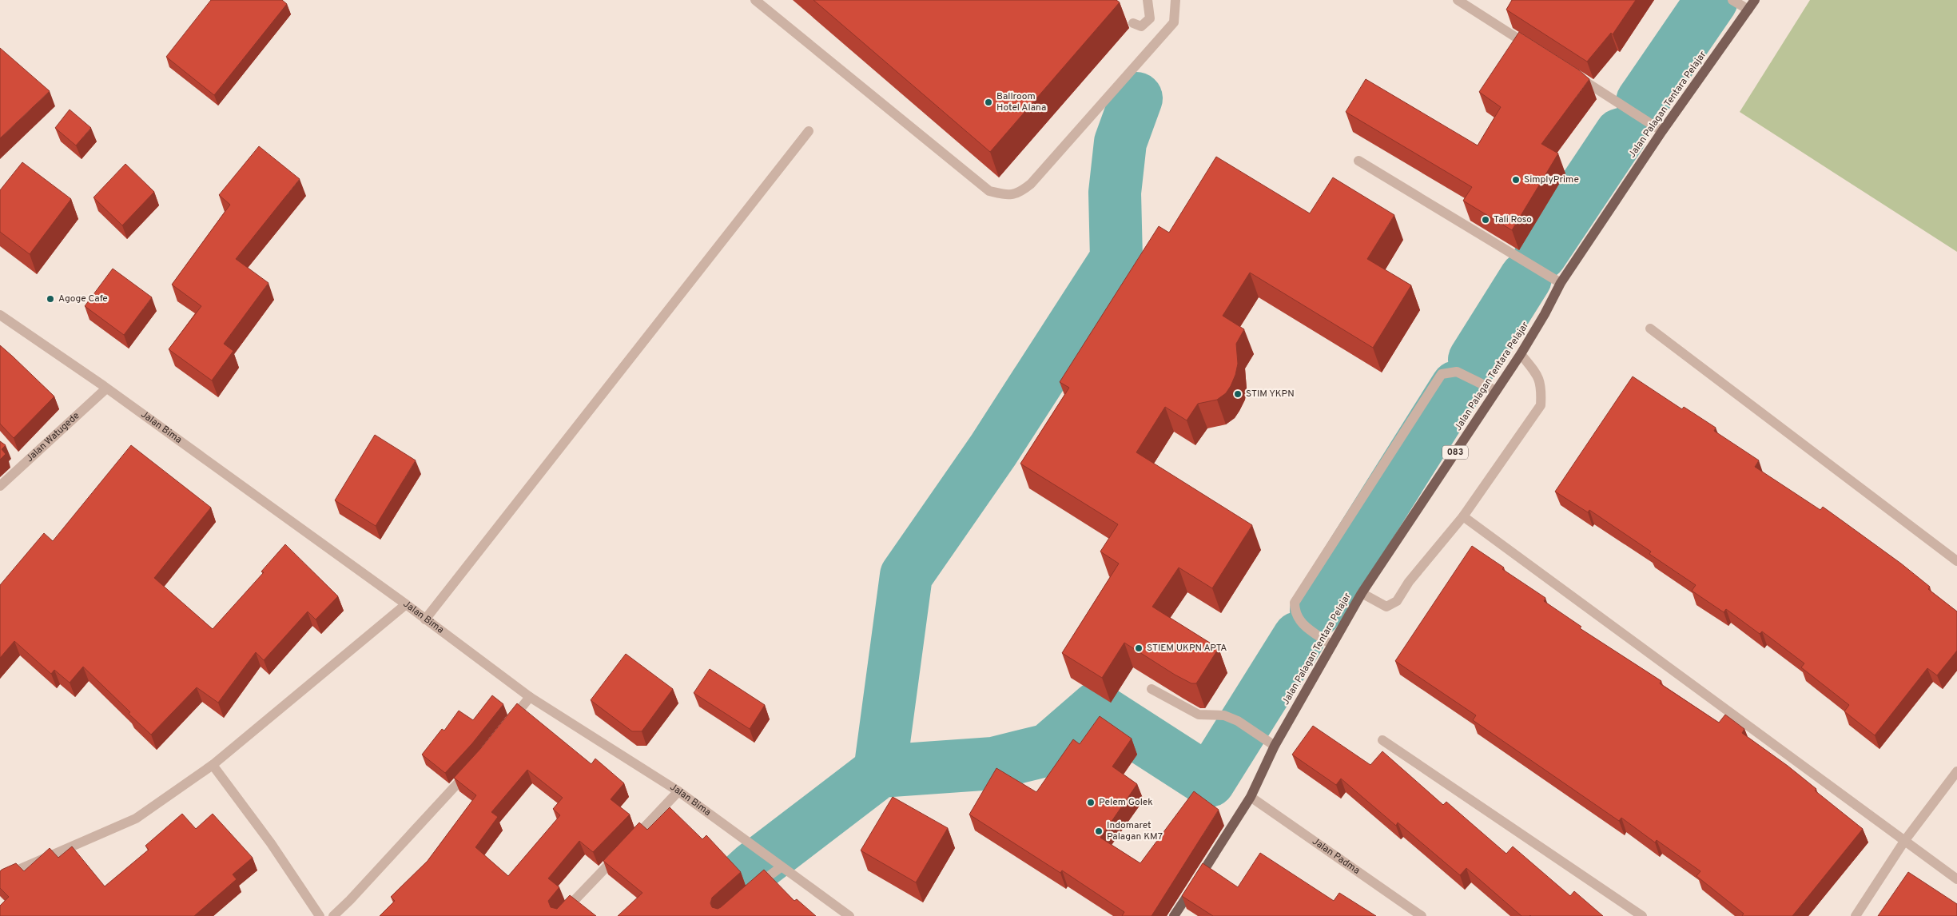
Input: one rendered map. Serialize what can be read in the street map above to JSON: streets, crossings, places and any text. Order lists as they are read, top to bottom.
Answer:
{
  "streets": {
    "main road": ["Jalan Palagan Tentara Pelajar", "083"],
    "street": ["Jalan Bima", "Jalan Watugede", "Jalan Padma"]
  },
  "crossings": [
    ["Jalan Palagan Tentara Pelajar", "Jalan Padma"],
    ["Jalan Bima", "Jalan Watugede"]
  ],
  "places": [
    "Ballroom Hotel Alana",
    "SimplyPrime",
    "Tali Roso",
    "Agoge Cafe",
    "STIM YKPN",
    "STIEM UKPN APTA",
    "Pelem Golek",
    "Indomaret Palagan KM7"
  ]
}
